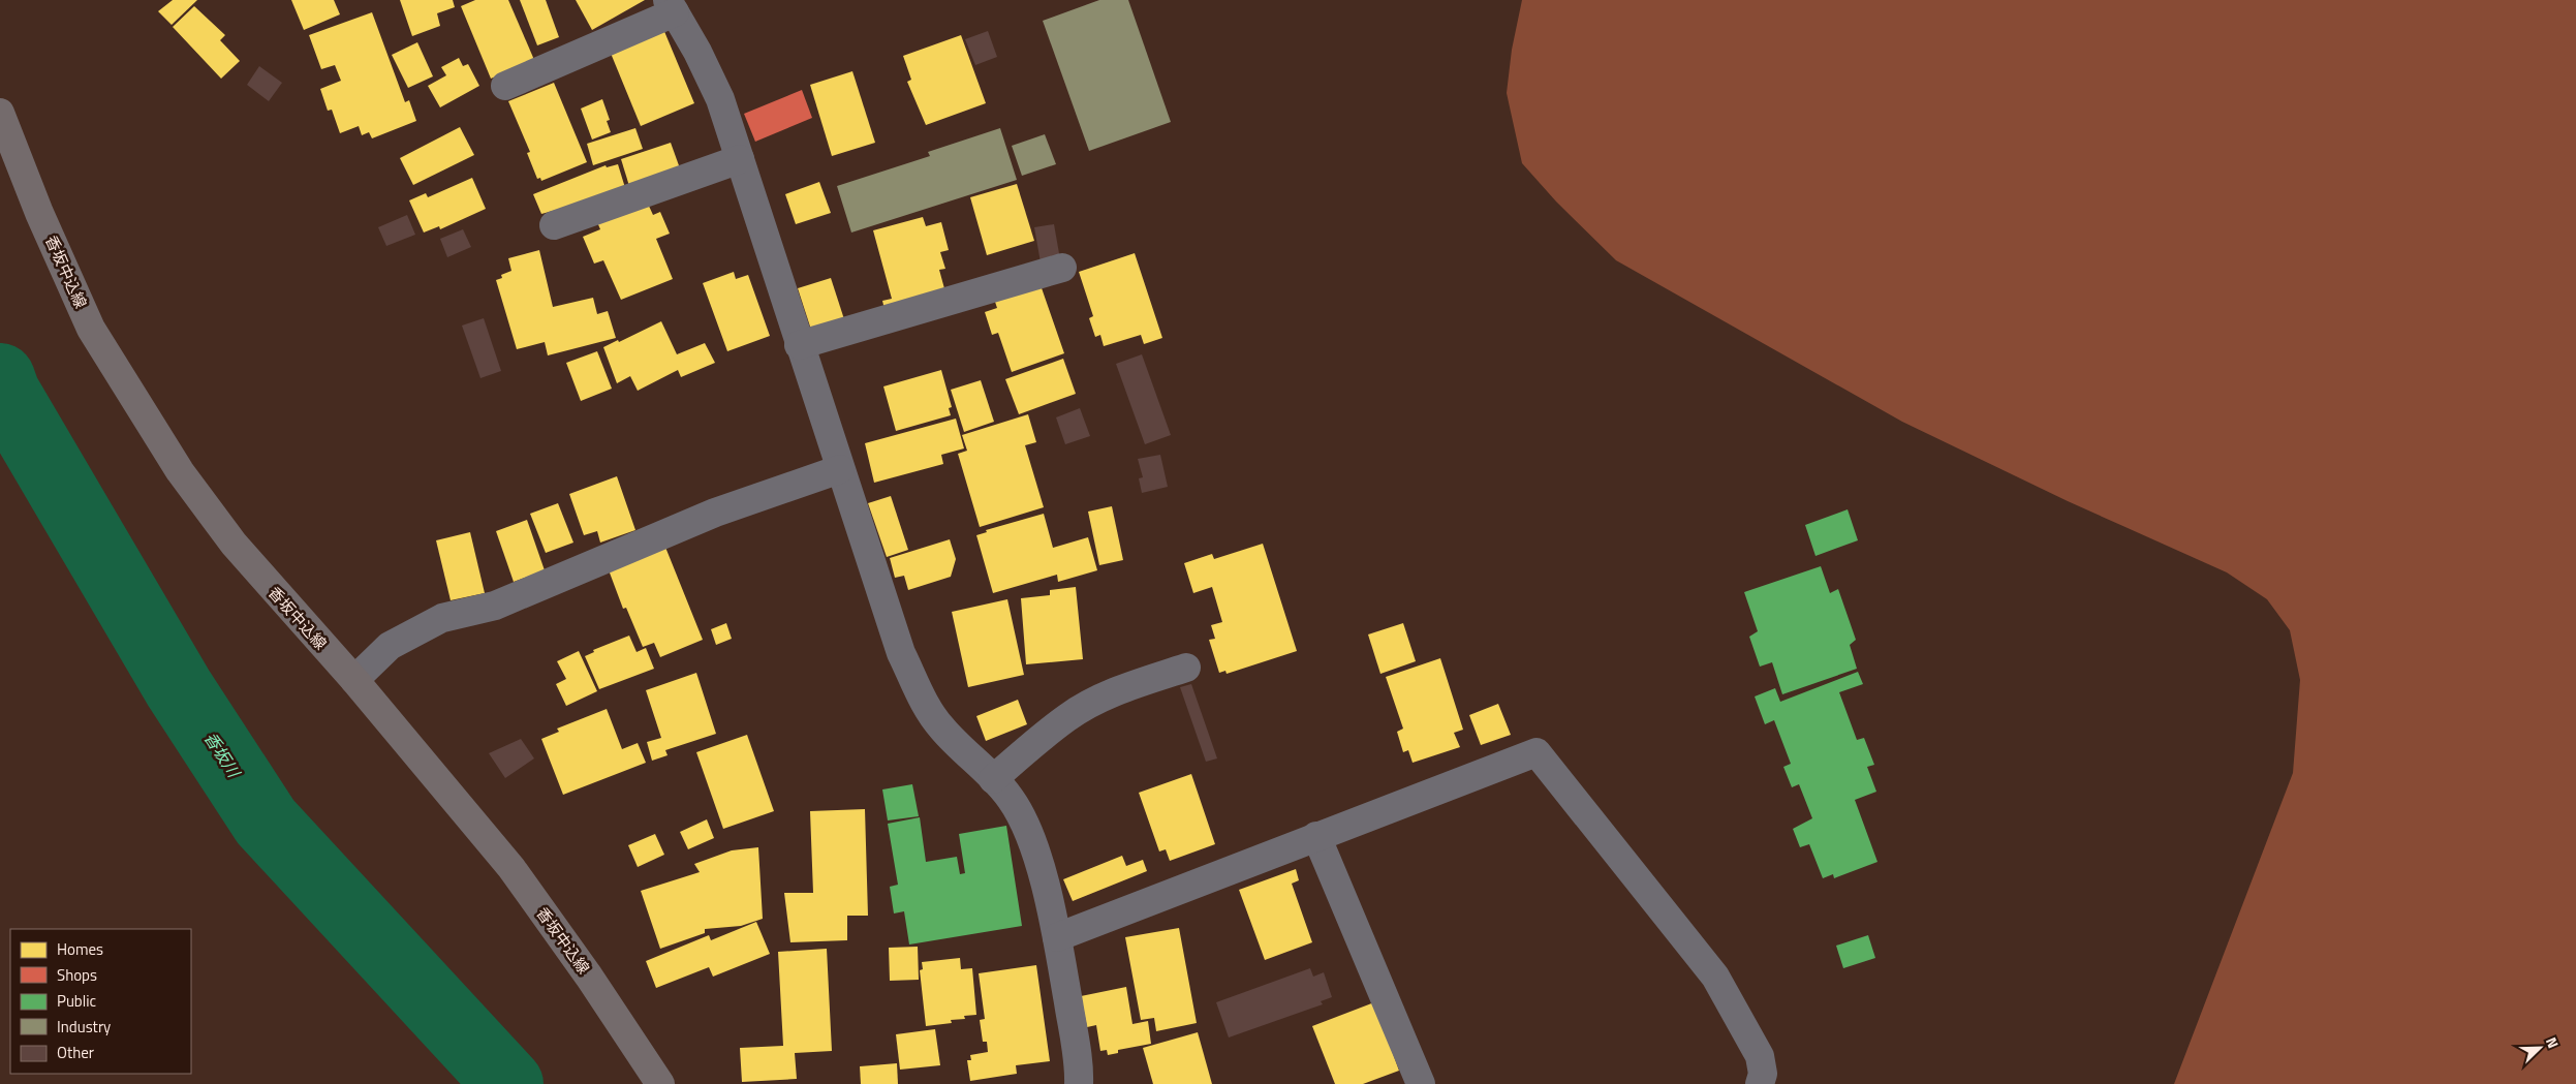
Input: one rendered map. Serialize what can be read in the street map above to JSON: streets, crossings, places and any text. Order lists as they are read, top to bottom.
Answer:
{
  "streets": {
    "main road": ["香坂中込線"]
  },
  "water": ["香坂川"],
  "legend": [
    "Homes",
    "Shops",
    "Public",
    "Industry",
    "Other"
  ],
  "north": "top right"
}
